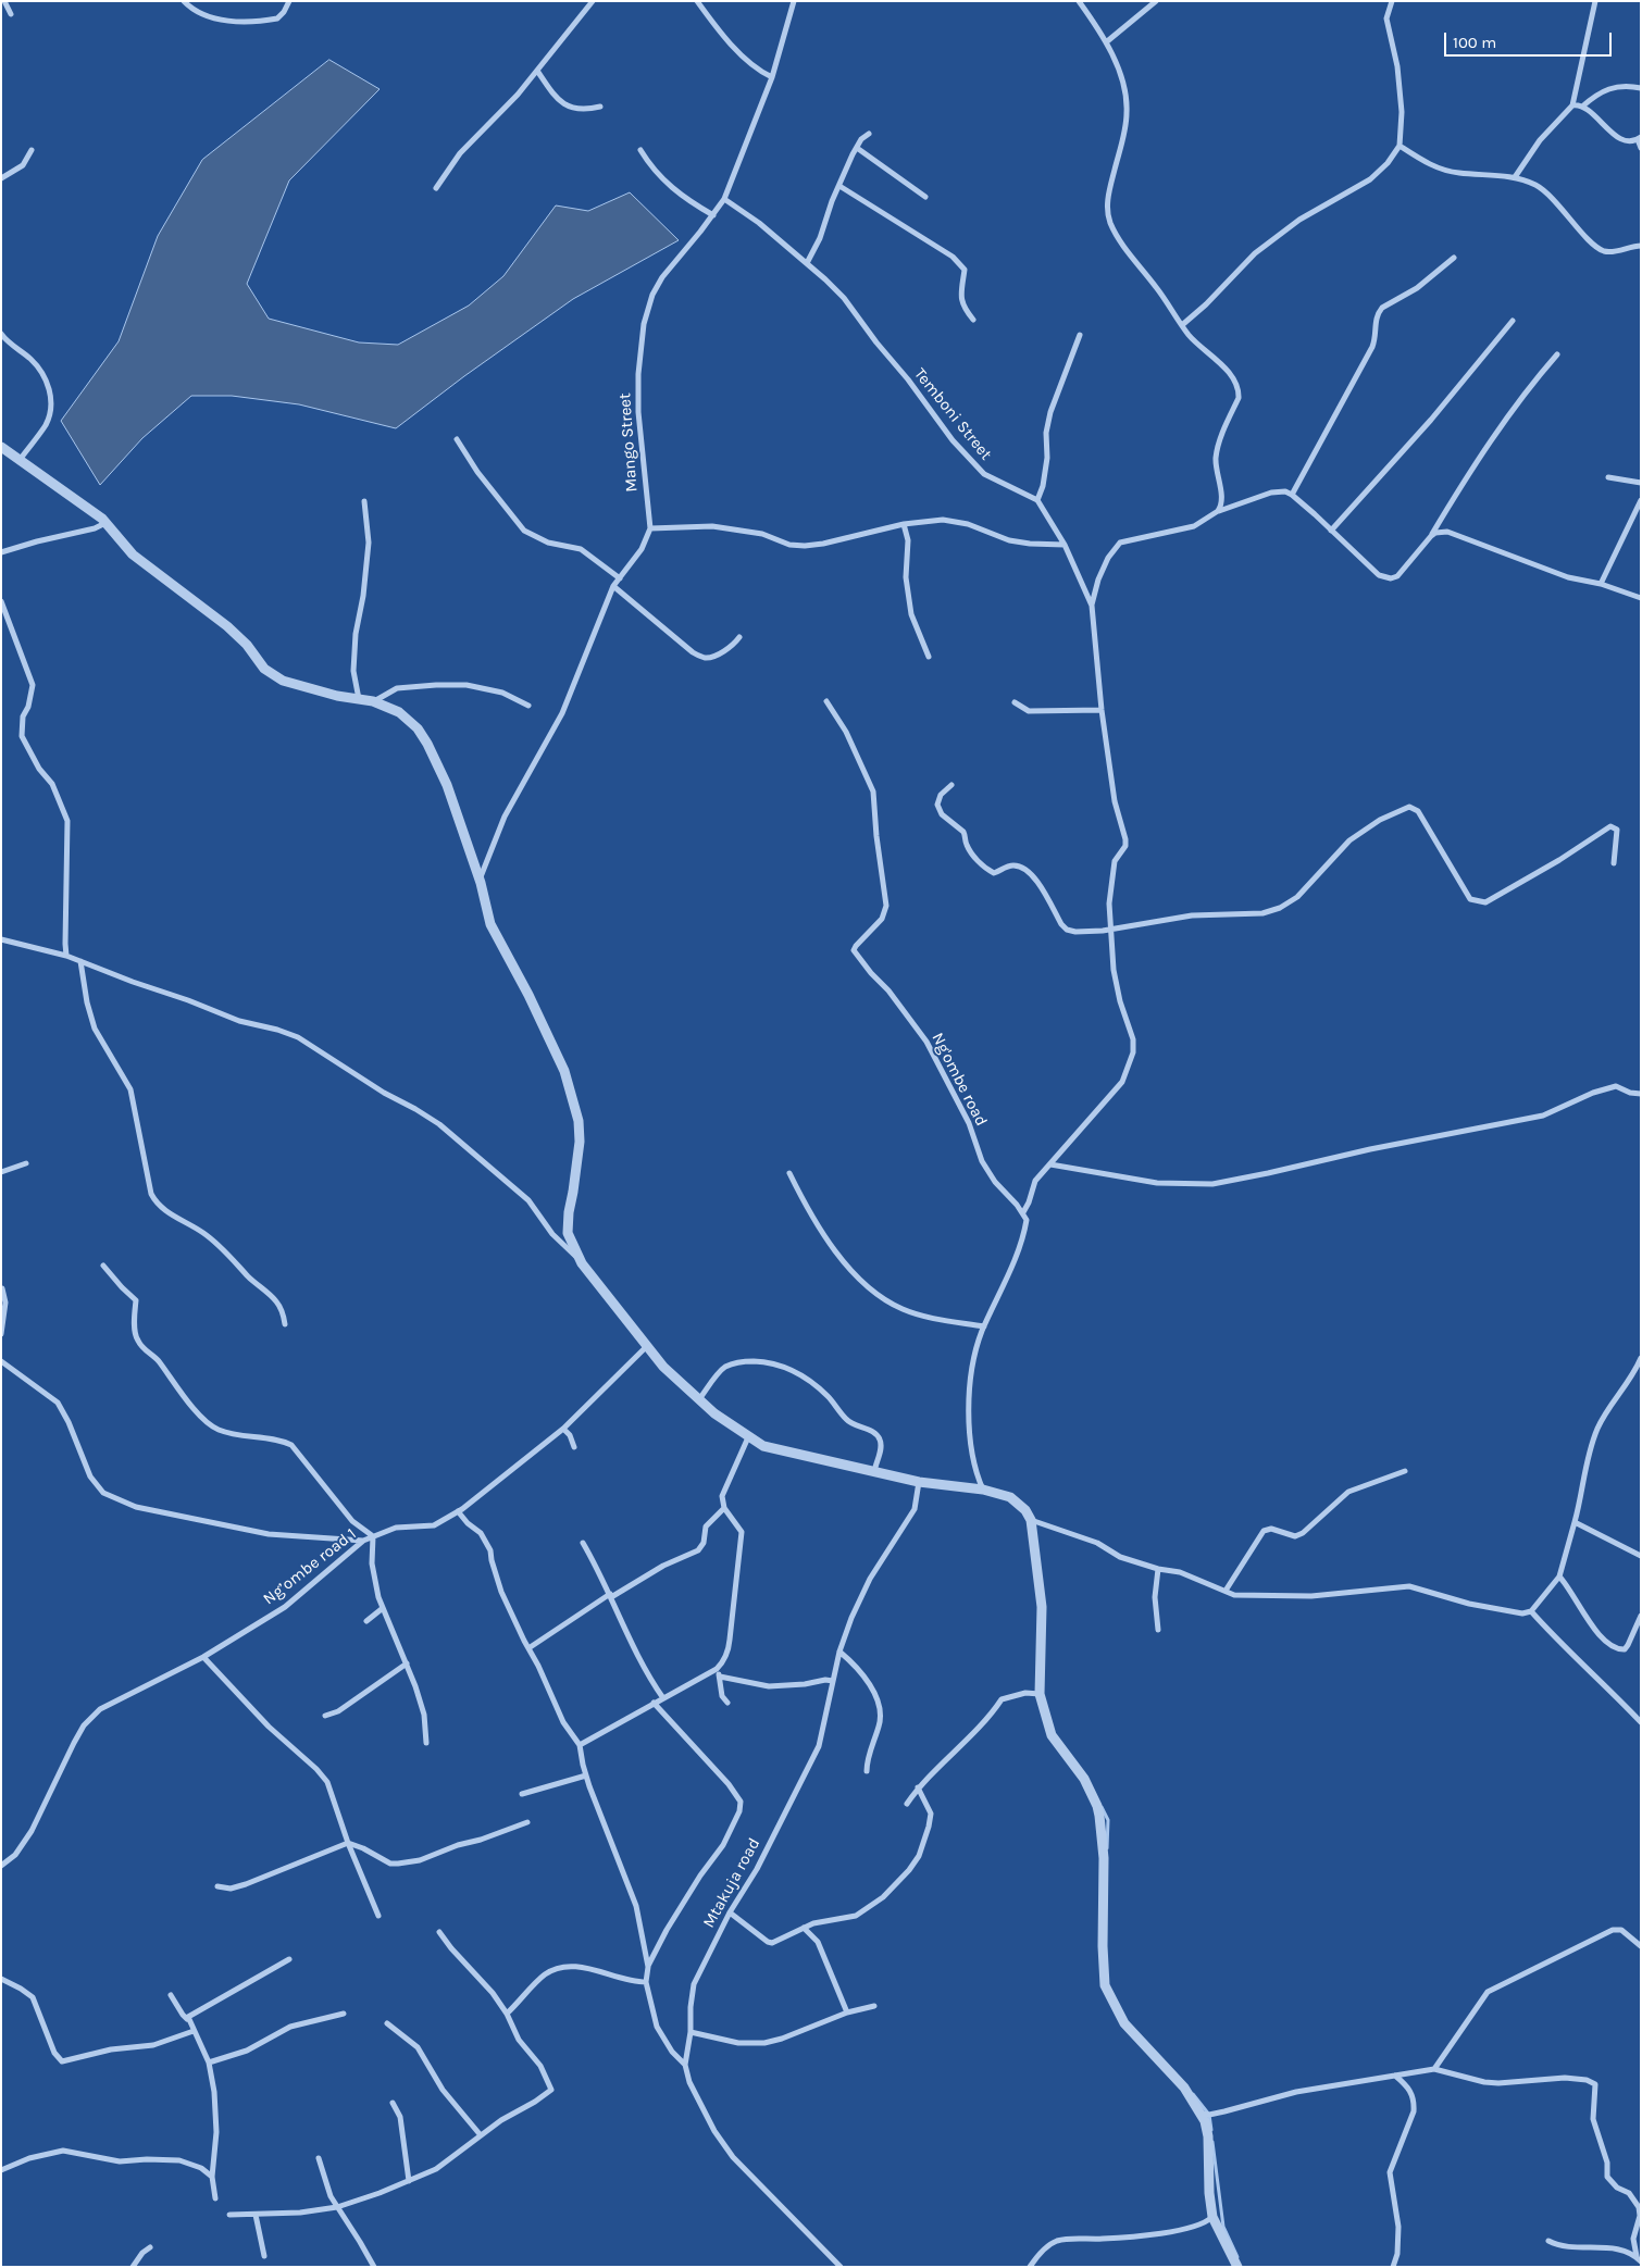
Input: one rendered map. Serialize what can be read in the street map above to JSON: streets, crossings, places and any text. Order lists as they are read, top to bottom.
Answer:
{
  "streets": {
    "street": [
      "Temboni Street",
      "Mango Street",
      "Ng'ombe road",
      "Ng’ombe road 1",
      "Mtakuja road"
    ]
  },
  "crossings": [
    ["Temboni Street", "Mango Street"]
  ],
  "scale_bar": "100 m"
}
